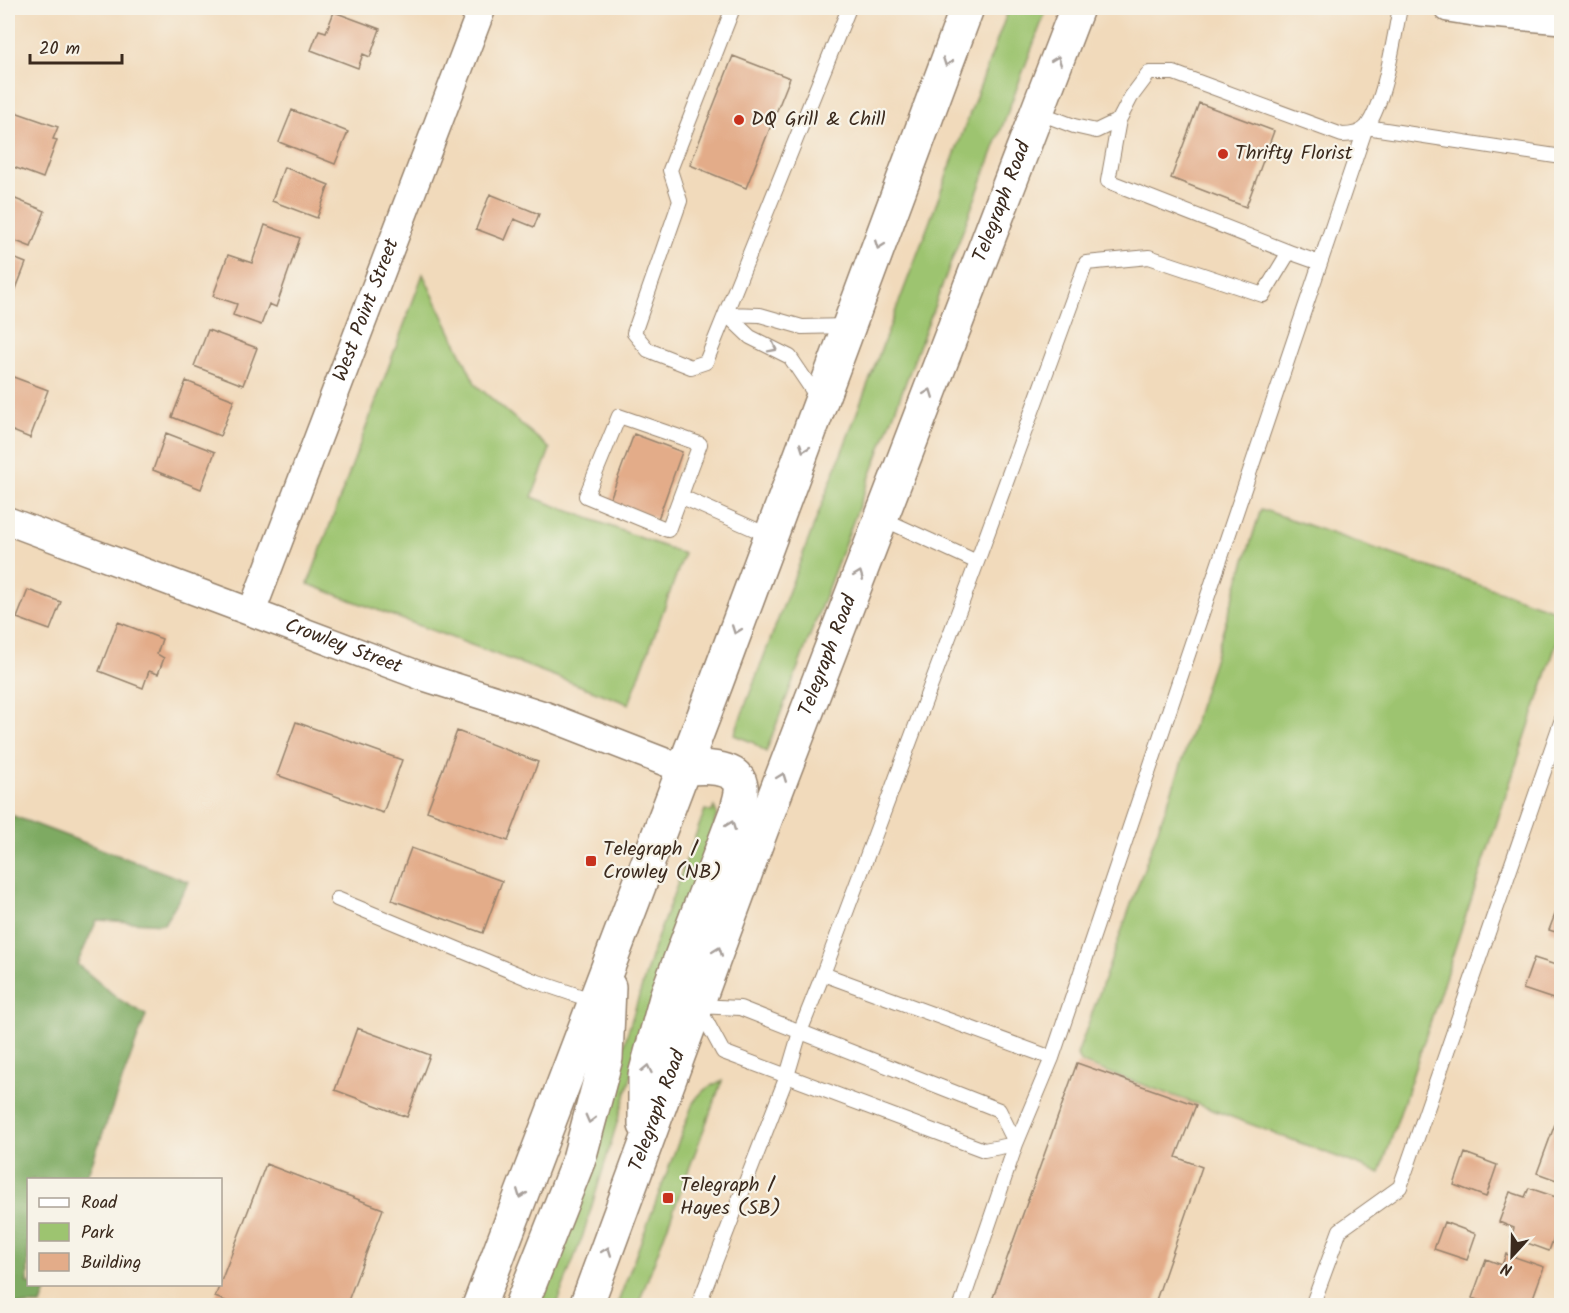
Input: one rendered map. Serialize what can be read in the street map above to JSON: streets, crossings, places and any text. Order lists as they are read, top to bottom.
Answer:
{
  "streets": {
    "main road": ["Telegraph Road"],
    "street": ["West Point Street", "Crowley Street"]
  },
  "crossings": [
    ["West Point Street", "Crowley Street"]
  ],
  "places": {
    "other": ["DQ Grill & Chill", "Thrifty Florist"],
    "transit": ["Telegraph / Crowley (NB)", "Telegraph / Hayes (SB)"]
  },
  "legend": ["Road", "Park", "Building"],
  "scale_bar": "20 m",
  "north": "bottom"
}
